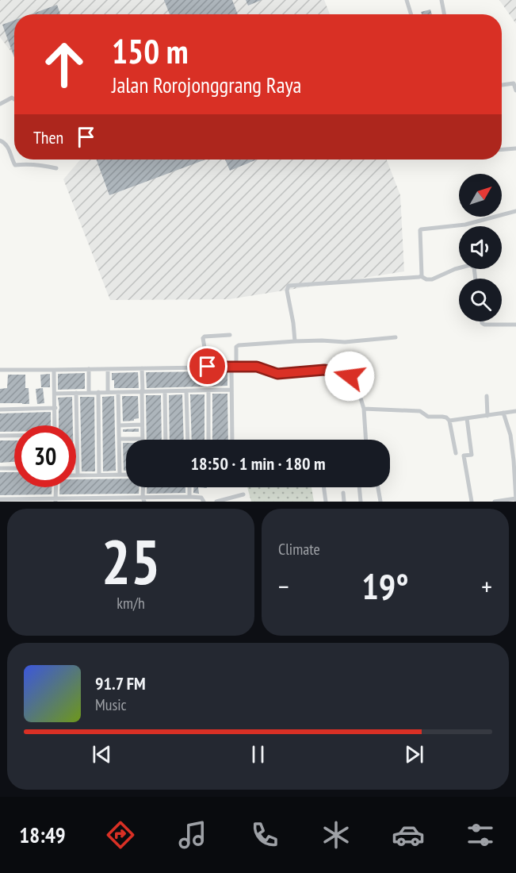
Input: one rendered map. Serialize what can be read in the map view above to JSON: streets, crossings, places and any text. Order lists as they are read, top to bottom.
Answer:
{
  "north": "top right",
  "page": {
    "turn": ["150 m", "Jalan Rorojonggrang Raya"],
    "then": "Then",
    "limit": "30",
    "trip": "18:50 · 1 min · 180 m",
    "tile": [
      ["25", "km/h"],
      "Climate"
    ],
    "heat": ["−", "19°", "+"],
    "song": ["91.7 FM", "Music"],
    "tabs": "18:49"
  }
}
